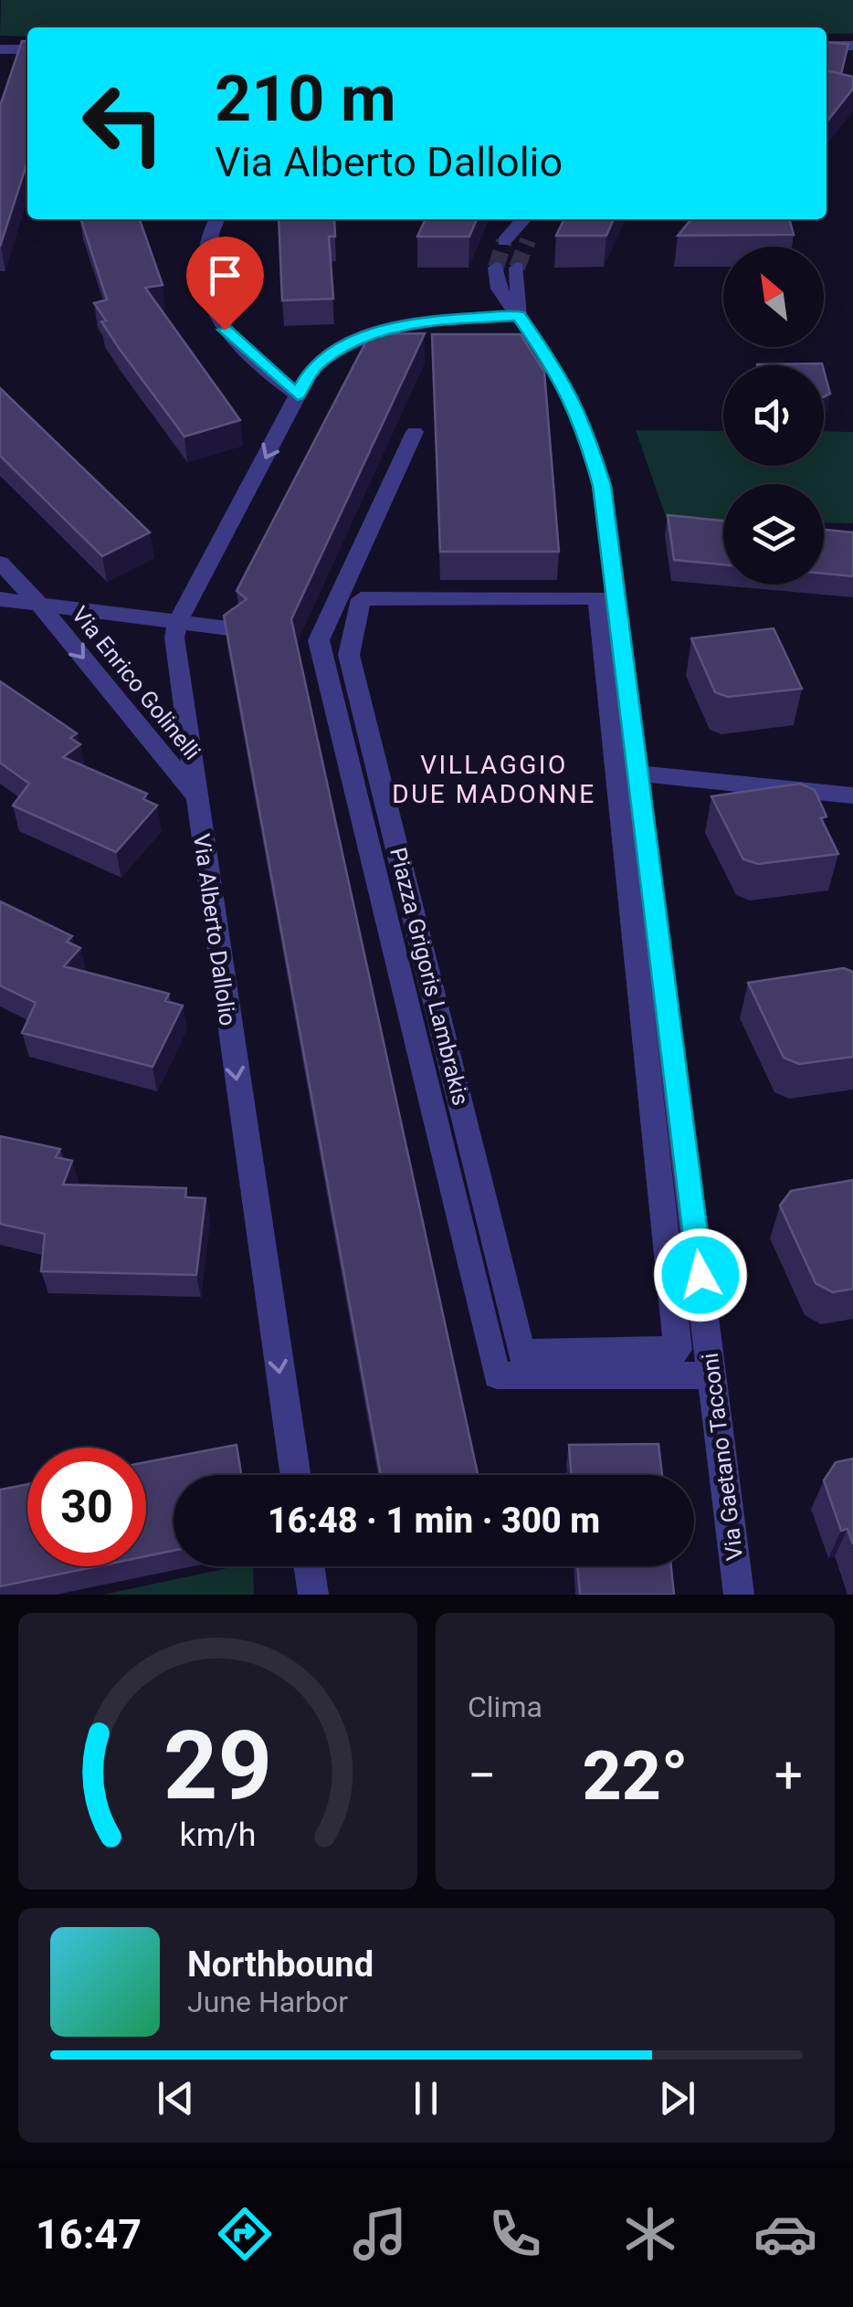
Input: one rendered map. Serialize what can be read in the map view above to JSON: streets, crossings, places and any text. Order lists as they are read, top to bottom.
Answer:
{
  "streets": {
    "street": [
      "Via Enrico Golinelli",
      "Via Alberto Dallolio",
      "Piazza Grigoris Lambrakis",
      "Via Gaetano Tacconi"
    ]
  },
  "crossings": [
    ["Via Enrico Golinelli", "Via Alberto Dallolio"],
    ["Via Alberto Dallolio", "Via Gaetano Tacconi"],
    ["Piazza Grigoris Lambrakis", "Via Gaetano Tacconi"]
  ],
  "one_way": ["Via Enrico Golinelli", "Via Alberto Dallolio"],
  "districts": ["VILLAGGIO DUE MADONNE"],
  "north": "top left",
  "page": {
    "turn": ["210 m", "Via Alberto Dallolio"],
    "limit": "30",
    "trip": "16:48 · 1 min · 300 m",
    "tile": "Clima",
    "heat": ["−", "22°", "+"],
    "song": ["Northbound", "June Harbor"],
    "tabs": "16:47",
    "gauge": ["29", "km/h"]
  }
}
